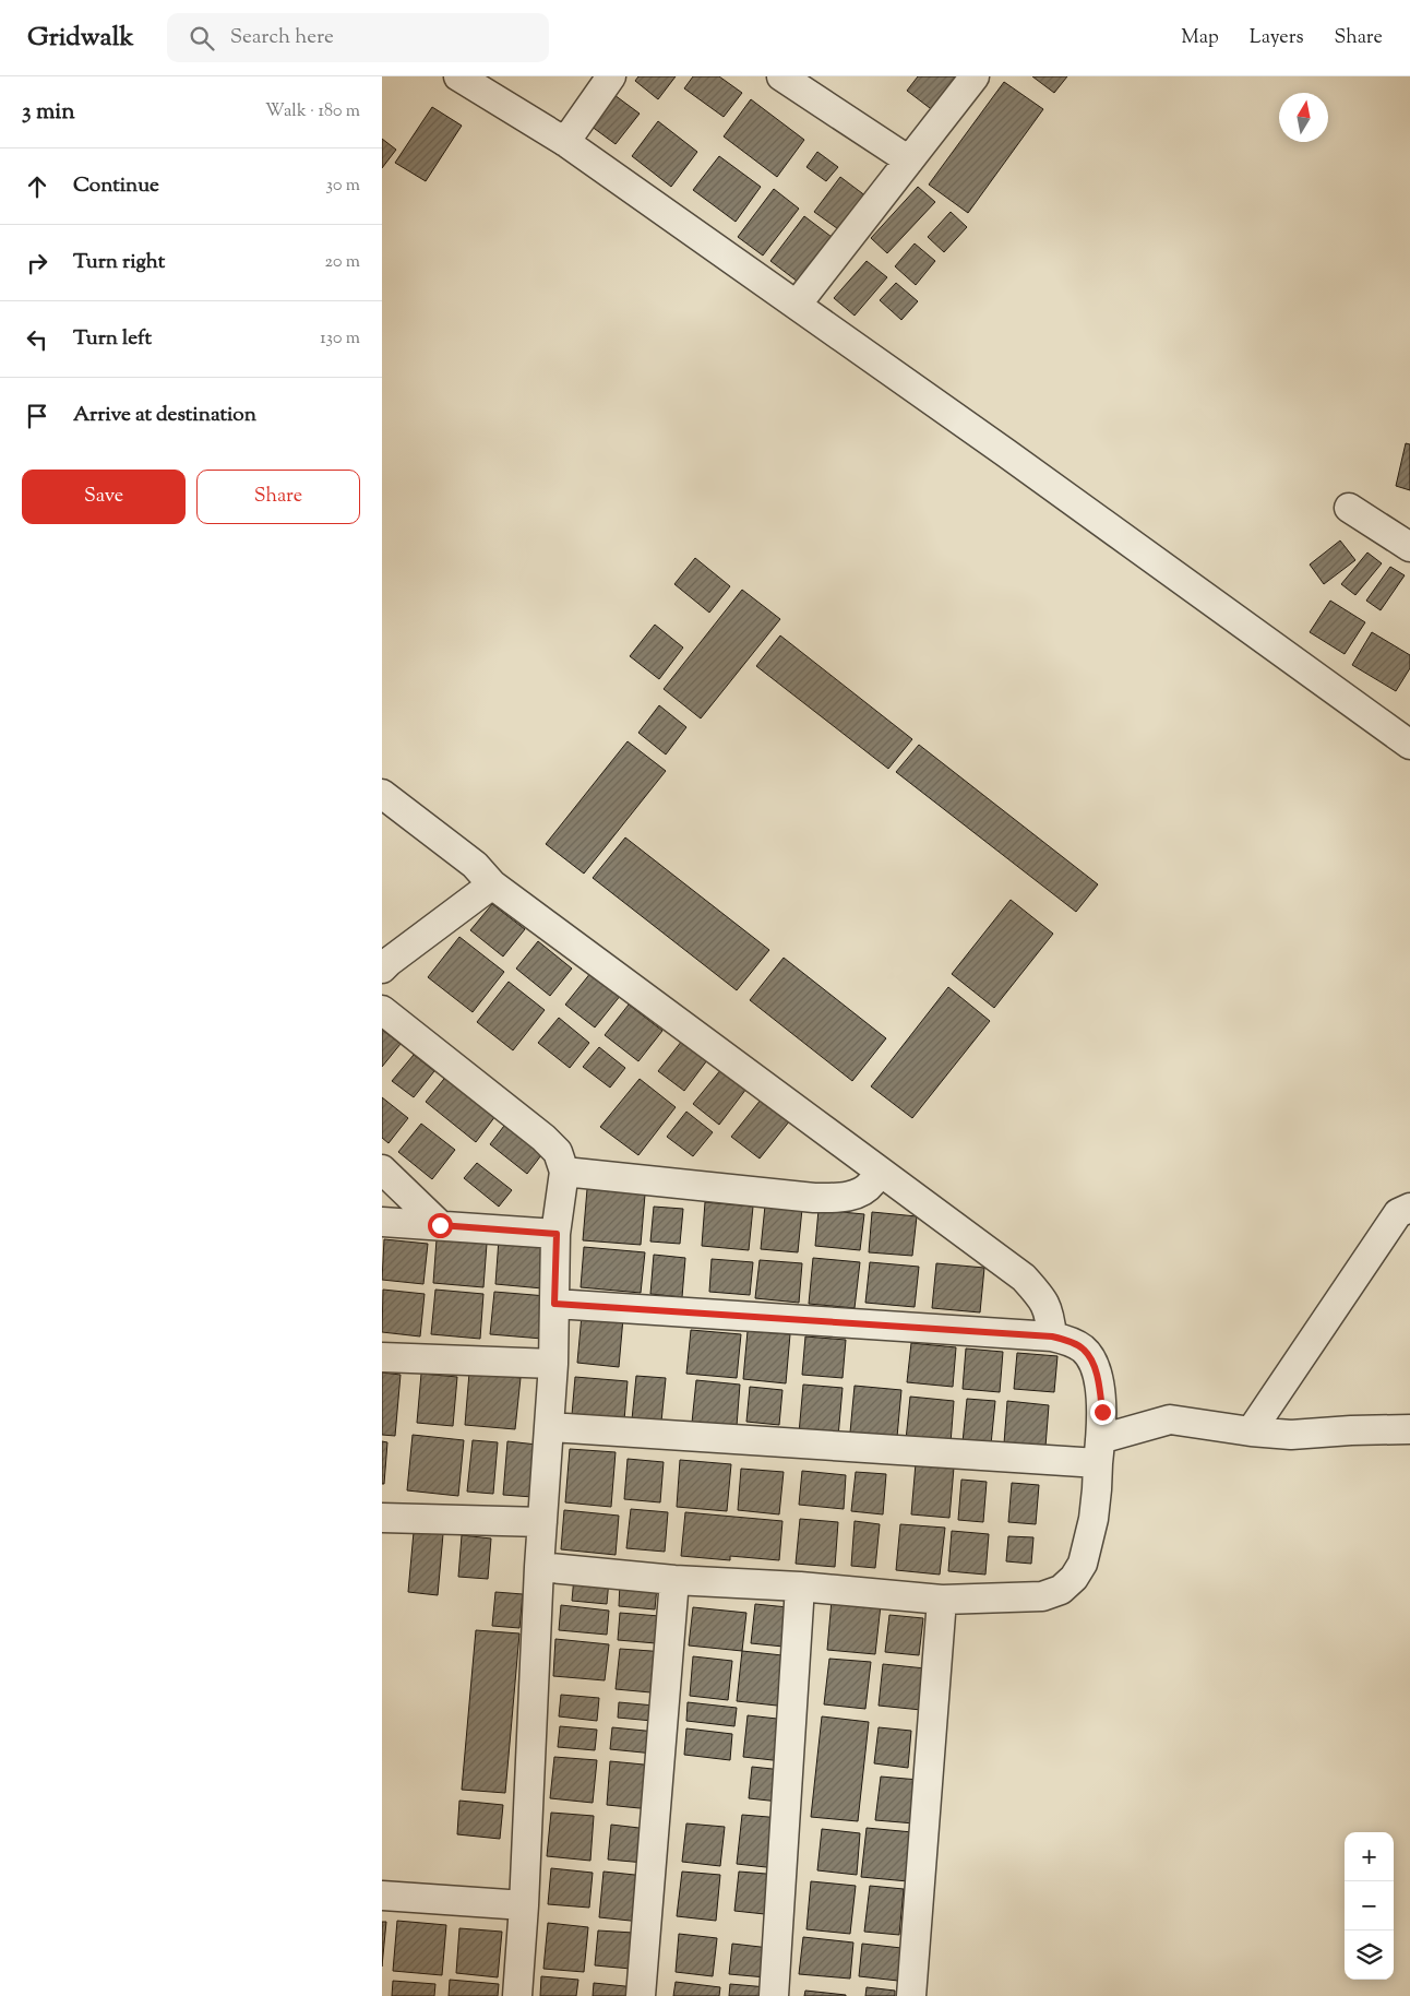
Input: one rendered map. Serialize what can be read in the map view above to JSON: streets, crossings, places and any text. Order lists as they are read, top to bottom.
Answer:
{
  "north": "top",
  "page": {
    "header": "Gridwalk",
    "search": "Search here",
    "nav": ["Map", "Layers", "Share"],
    "heading": ["3 min", "Walk · 180 m"],
    "list": [
      ["Continue", "30 m"],
      ["Turn right", "20 m"],
      ["Turn left", "130 m"],
      "Arrive at destination"
    ],
    "buttons": ["Save", "Share"],
    "map_buttons": ["+", "−"]
  }
}
